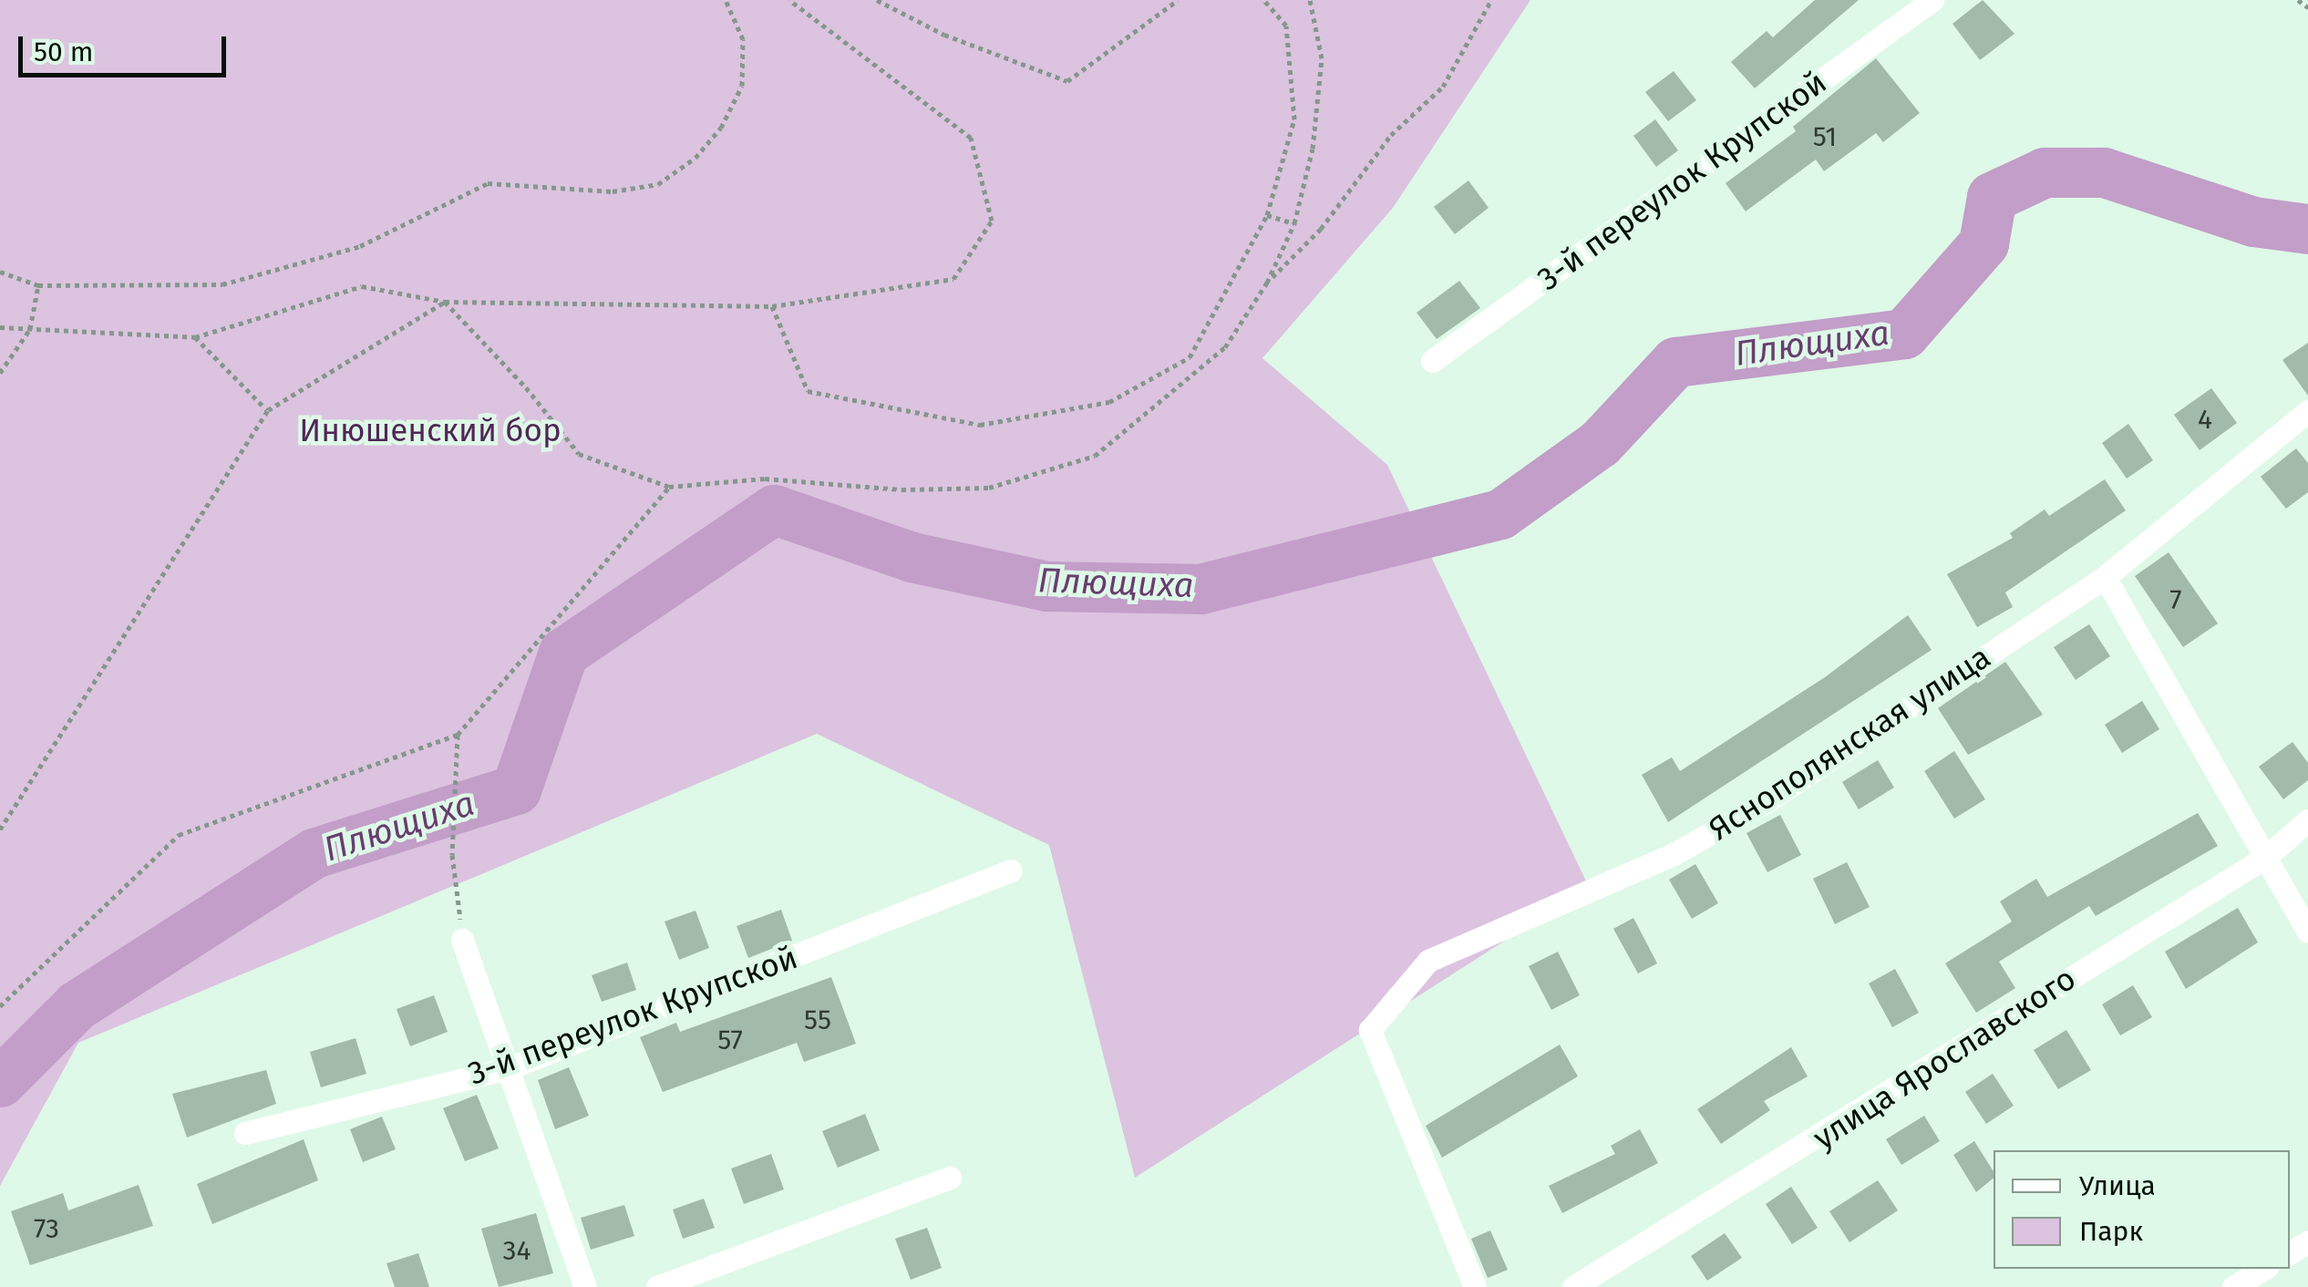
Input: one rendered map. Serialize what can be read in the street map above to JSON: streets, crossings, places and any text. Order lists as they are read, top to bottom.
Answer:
{
  "streets": {
    "street": ["3-й переулок Крупской", "Яснополянская улица", "улица Ярославского"]
  },
  "water": ["Плющиха"],
  "parks": ["Инюшенский бор"],
  "house_numbers": [
    "51",
    "4",
    "7",
    "55",
    "57",
    "73",
    "34"
  ],
  "legend": ["Улица", "Парк"],
  "scale_bar": "50 m"
}
